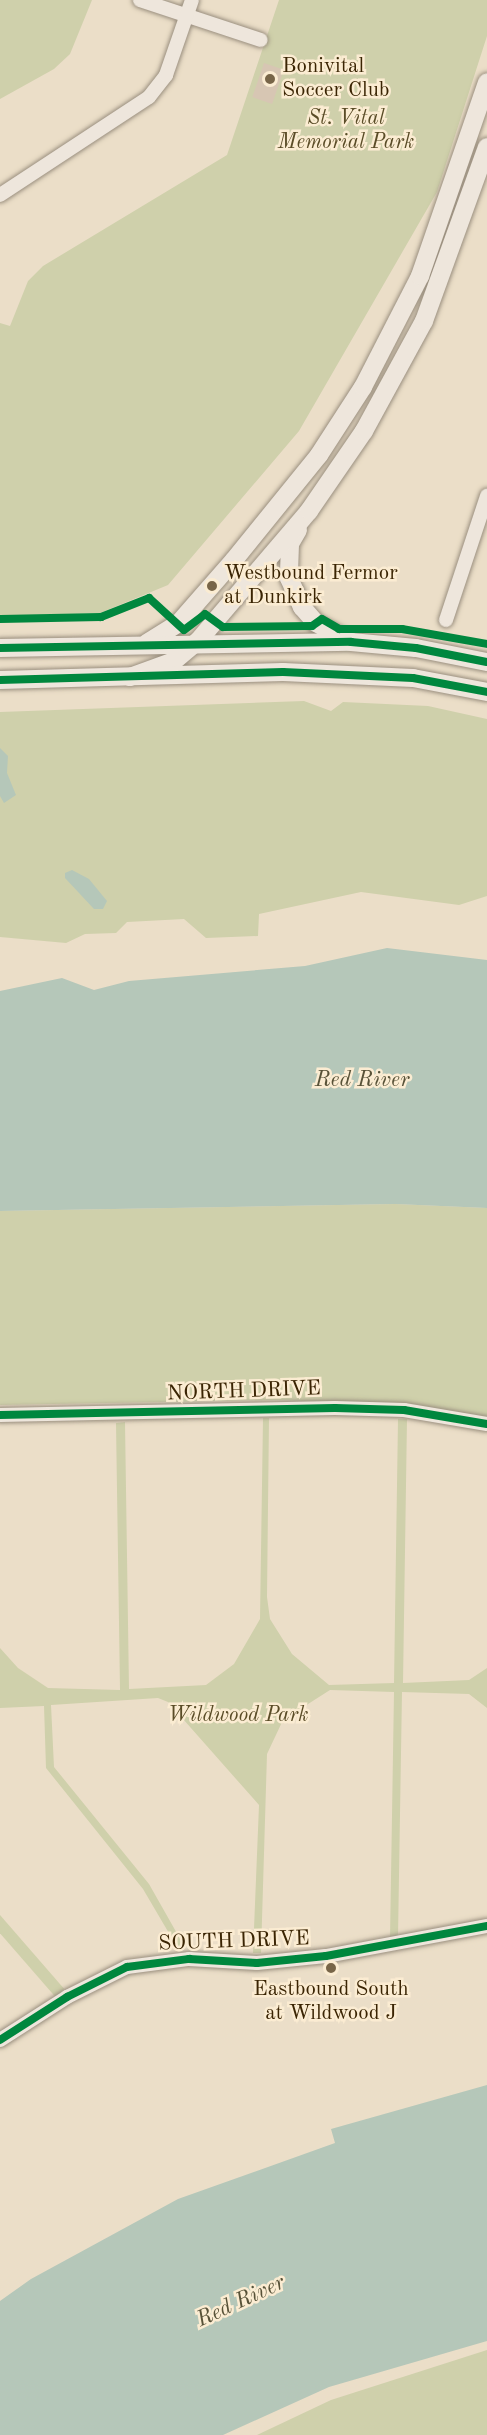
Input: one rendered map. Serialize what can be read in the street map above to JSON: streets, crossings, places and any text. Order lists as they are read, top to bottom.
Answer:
{
  "streets": {
    "street": ["NORTH DRIVE", "SOUTH DRIVE"]
  },
  "water": ["Red River"],
  "parks": ["St. Vital Memorial Park", "Wildwood Park"],
  "places": ["Bonivital Soccer Club", "Westbound Fermor at Dunkirk", "Eastbound South at Wildwood J"]
}
